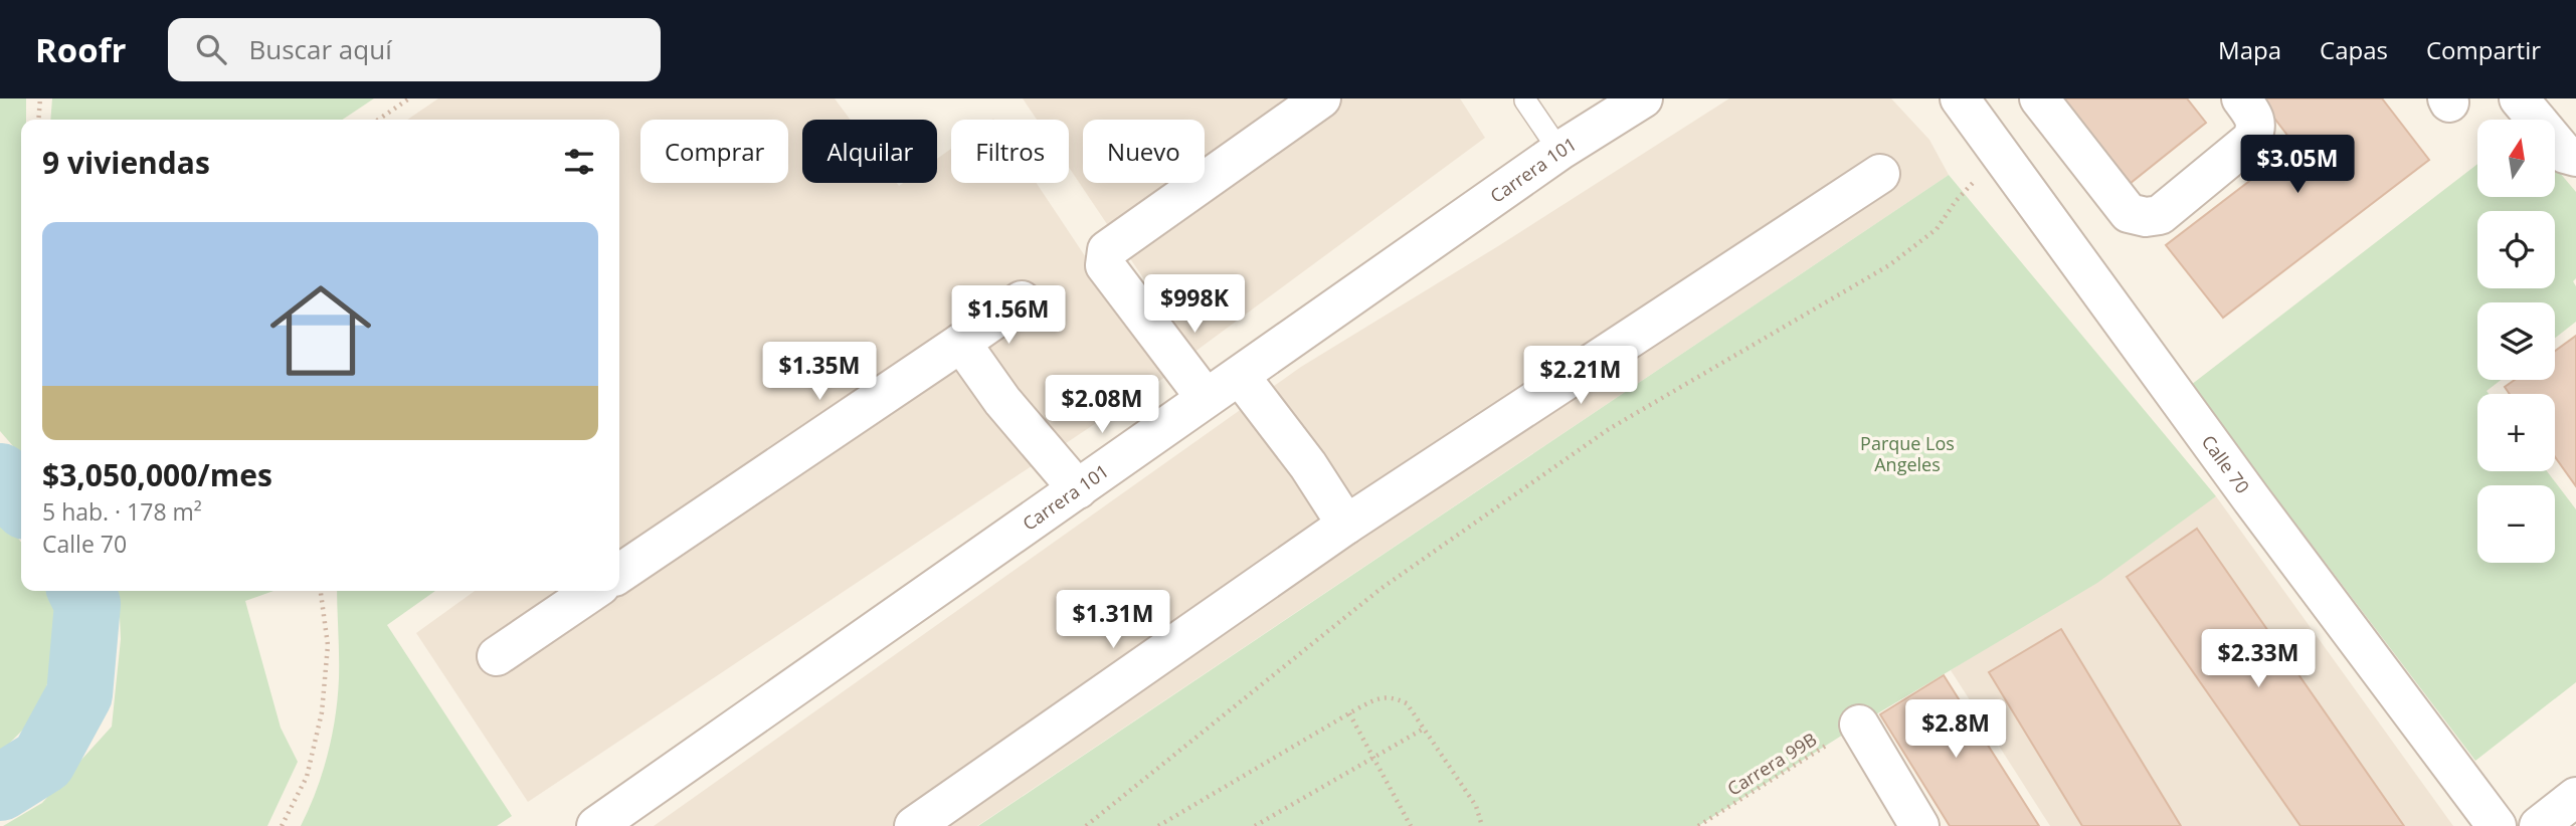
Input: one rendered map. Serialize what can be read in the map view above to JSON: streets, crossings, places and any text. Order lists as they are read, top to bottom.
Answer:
{
  "streets": {
    "street": ["Carrera 101", "Calle 70"],
    "path": ["Carrera 99B"]
  },
  "parks": ["Parque Los Angeles"],
  "north": "top",
  "page": {
    "header": "Roofr",
    "search": "Buscar aquí",
    "nav": ["Mapa", "Capas", "Compartir"],
    "map_buttons": ["+", "−"],
    "chip": [
      "Comprar",
      "Alquilar",
      "Filtros",
      "Nuevo"
    ],
    "heading": "9 viviendas",
    "price": [
      "$3.05M",
      "$998K",
      "$1.56M",
      "$1.35M",
      "$2.21M",
      "$2.08M",
      "$1.31M",
      "$2.33M",
      "$2.8M"
    ],
    "list": [
      {
        "name": "$3,050,000/mes",
        "note": "5 hab. · 178 m² · Calle 70"
      }
    ]
  }
}
